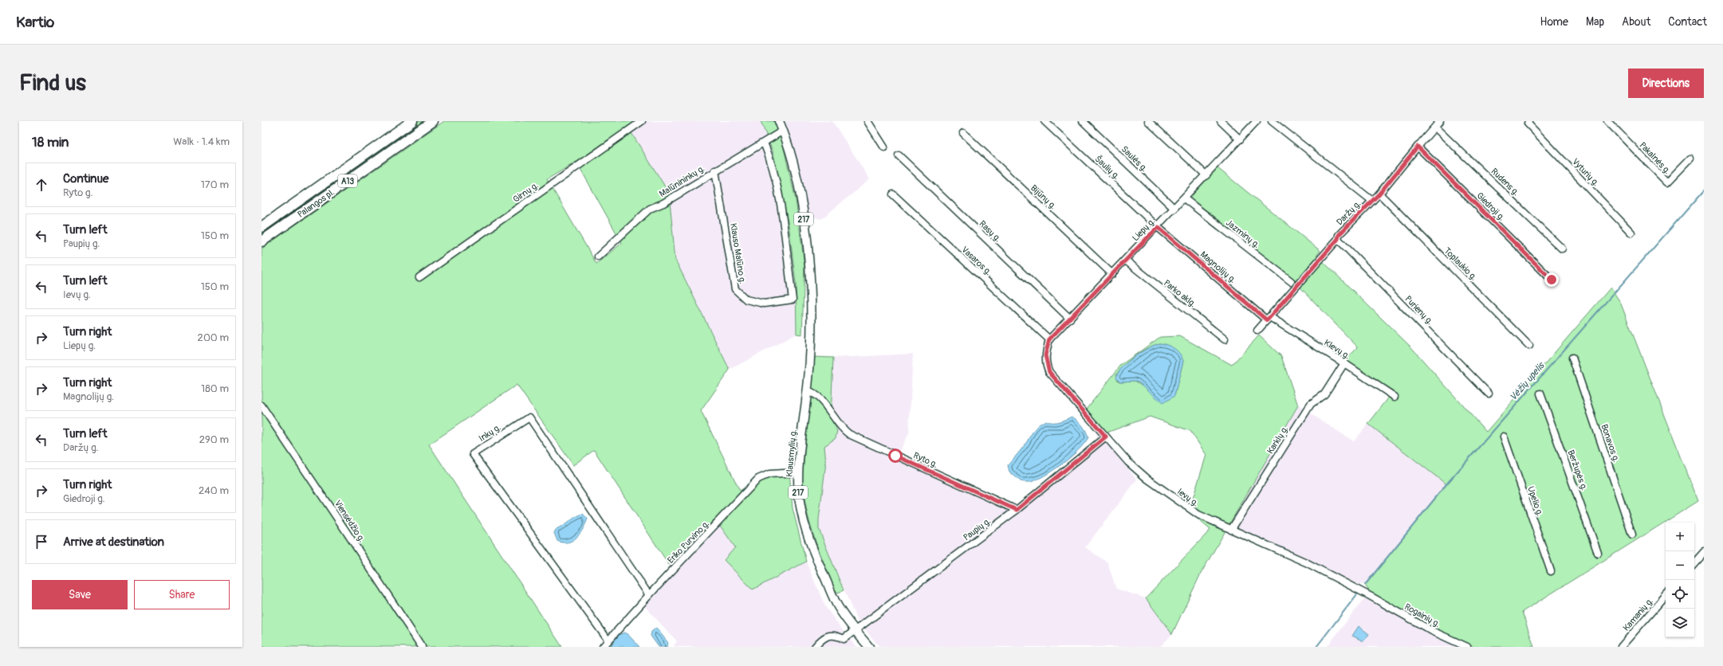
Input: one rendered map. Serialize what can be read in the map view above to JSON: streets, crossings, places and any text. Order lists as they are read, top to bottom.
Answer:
{
  "streets": {
    "highway": ["A13", "Palangos pl."],
    "main road": ["217", "Klausmylių g."],
    "street": [
      "Pakalnės g.",
      "Saulės g.",
      "Šaulių g.",
      "Vyturių g.",
      "Malūnininkų g.",
      "Rudens g.",
      "Girnų g.",
      "Bijūnų g.",
      "Giedroji g.",
      "Daržų g.",
      "Liepų g.",
      "Rasų g.",
      "Jazminų g.",
      "Klauso Malūno g.",
      "Vasaros g.",
      "Toplaukio g.",
      "Magnolijų g.",
      "Parko aklg.",
      "Purienų g.",
      "Klevų g.",
      "Inkų g.",
      "Karklų g.",
      "Bonavos g.",
      "Ryto g.",
      "Beržupės g.",
      "Ievų g.",
      "Upelio g.",
      "Viensėdžio g.",
      "Paupių g.",
      "Eriko Purvino g.",
      "Kamanių g.",
      "Rogainių g."
    ]
  },
  "crossings": [
    ["Saulės g.", "Liepų g."],
    ["Šaulių g.", "Liepų g."],
    ["Šaulių g.", "Magnolijų g."],
    ["Malūnininkų g.", "217"],
    ["Malūnininkų g.", "Klauso Malūno g."],
    ["Malūnininkų g.", "Klausmylių g."],
    ["Rudens g.", "Daržų g."],
    ["Bijūnų g.", "Liepų g."],
    ["Giedroji g.", "Daržų g."],
    ["Daržų g.", "Toplaukio g."],
    ["Daržų g.", "Magnolijų g."],
    ["Daržų g.", "Purienų g."],
    ["Daržų g.", "Klevų g."],
    ["217", "Klausmylių g."],
    ["Liepų g.", "Rasų g."],
    ["Liepų g.", "Jazminų g."],
    ["Liepų g.", "Vasaros g."],
    ["Liepų g.", "Magnolijų g."],
    ["Liepų g.", "Parko aklg."],
    ["Liepų g.", "Ievų g."],
    ["Vasaros g.", "Ievų g."],
    ["Magnolijų g.", "Klevų g."],
    ["Klevų g.", "Karklų g."],
    ["Inkų g.", "Eriko Purvino g."],
    ["Karklų g.", "Ievų g."],
    ["Klausmylių g.", "Ryto g."],
    ["Klausmylių g.", "Paupių g."],
    ["Klausmylių g.", "Eriko Purvino g."],
    ["Ryto g.", "Paupių g."],
    ["Ievų g.", "Paupių g."],
    ["Ievų g.", "Rogainių g."]
  ],
  "water": ["Vėžių upelis"],
  "page": {
    "header": "Kartio",
    "nav": [
      "Home",
      "Map",
      "About",
      "Contact"
    ],
    "buttons": [
      "Directions",
      ["Save", "Share"]
    ],
    "title": "Find us",
    "heading": ["18 min", "Walk · 1.4 km"],
    "list": [
      ["Continue", "Ryto g.", "170 m"],
      ["Turn left", "Paupių g.", "150 m"],
      ["Turn left", "Ievų g.", "150 m"],
      ["Turn right", "Liepų g.", "200 m"],
      ["Turn right", "Magnolijų g.", "180 m"],
      ["Turn left", "Daržų g.", "290 m"],
      ["Turn right", "Giedroji g.", "240 m"],
      "Arrive at destination"
    ],
    "map_buttons": ["+", "−"]
  }
}
